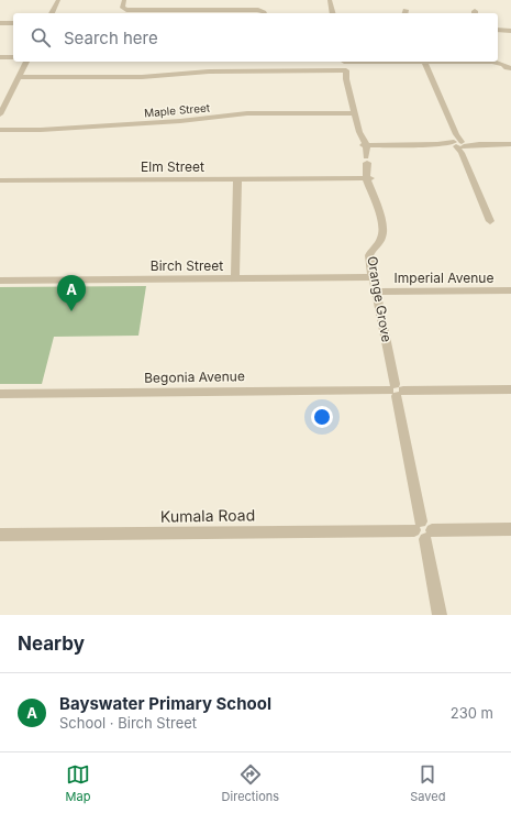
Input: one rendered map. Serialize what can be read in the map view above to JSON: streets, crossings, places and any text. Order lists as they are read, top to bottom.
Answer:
{
  "streets": {
    "street": [
      "Maple Street",
      "Elm Street",
      "Birch Street",
      "Imperial Avenue",
      "Orange Grove",
      "Begonia Avenue",
      "Kumala Road"
    ]
  },
  "crossings": [
    ["Maple Street", "Orange Grove"],
    ["Elm Street", "Orange Grove"],
    ["Birch Street", "Orange Grove"],
    ["Imperial Avenue", "Orange Grove"],
    ["Orange Grove", "Begonia Avenue"],
    ["Orange Grove", "Kumala Road"]
  ],
  "page": {
    "search": "Search here",
    "pins": "A",
    "heading": "Nearby",
    "list": [
      {
        "mark": "A",
        "name": "Bayswater Primary School",
        "note": "School · Birch Street",
        "value": "230 m"
      }
    ],
    "nav": ["Map", "Directions", "Saved"]
  }
}
